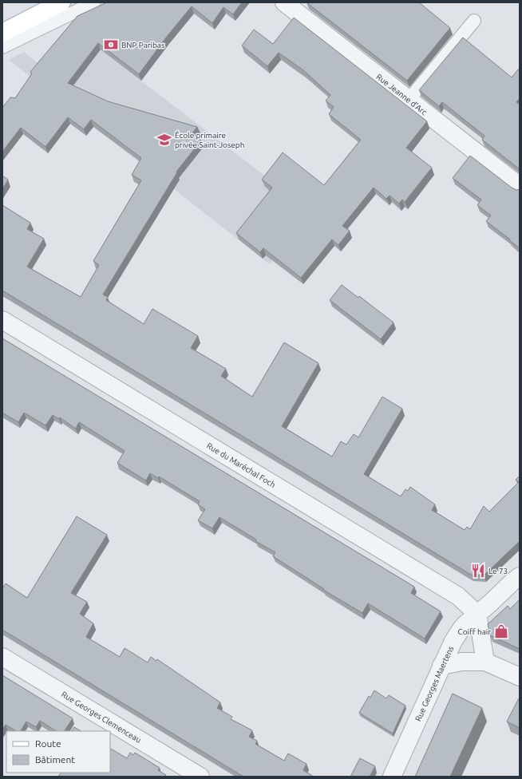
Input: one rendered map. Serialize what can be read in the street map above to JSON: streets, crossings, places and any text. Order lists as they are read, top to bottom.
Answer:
{
  "streets": {
    "street": [
      "Rue Jeanne d'Arc",
      "Rue du Maréchal Foch",
      "Rue Georges Maertens",
      "Rue Georges Clemenceau"
    ]
  },
  "crossings": [
    ["Rue du Maréchal Foch", "Rue Georges Maertens"]
  ],
  "places": {
    "bank": ["BNP Paribas"],
    "school or university": ["École primaire privée Saint-Joseph"],
    "restaurant": ["Le 73"],
    "shop": ["Coiff hair"]
  },
  "legend": ["Route", "Bâtiment"]
}
